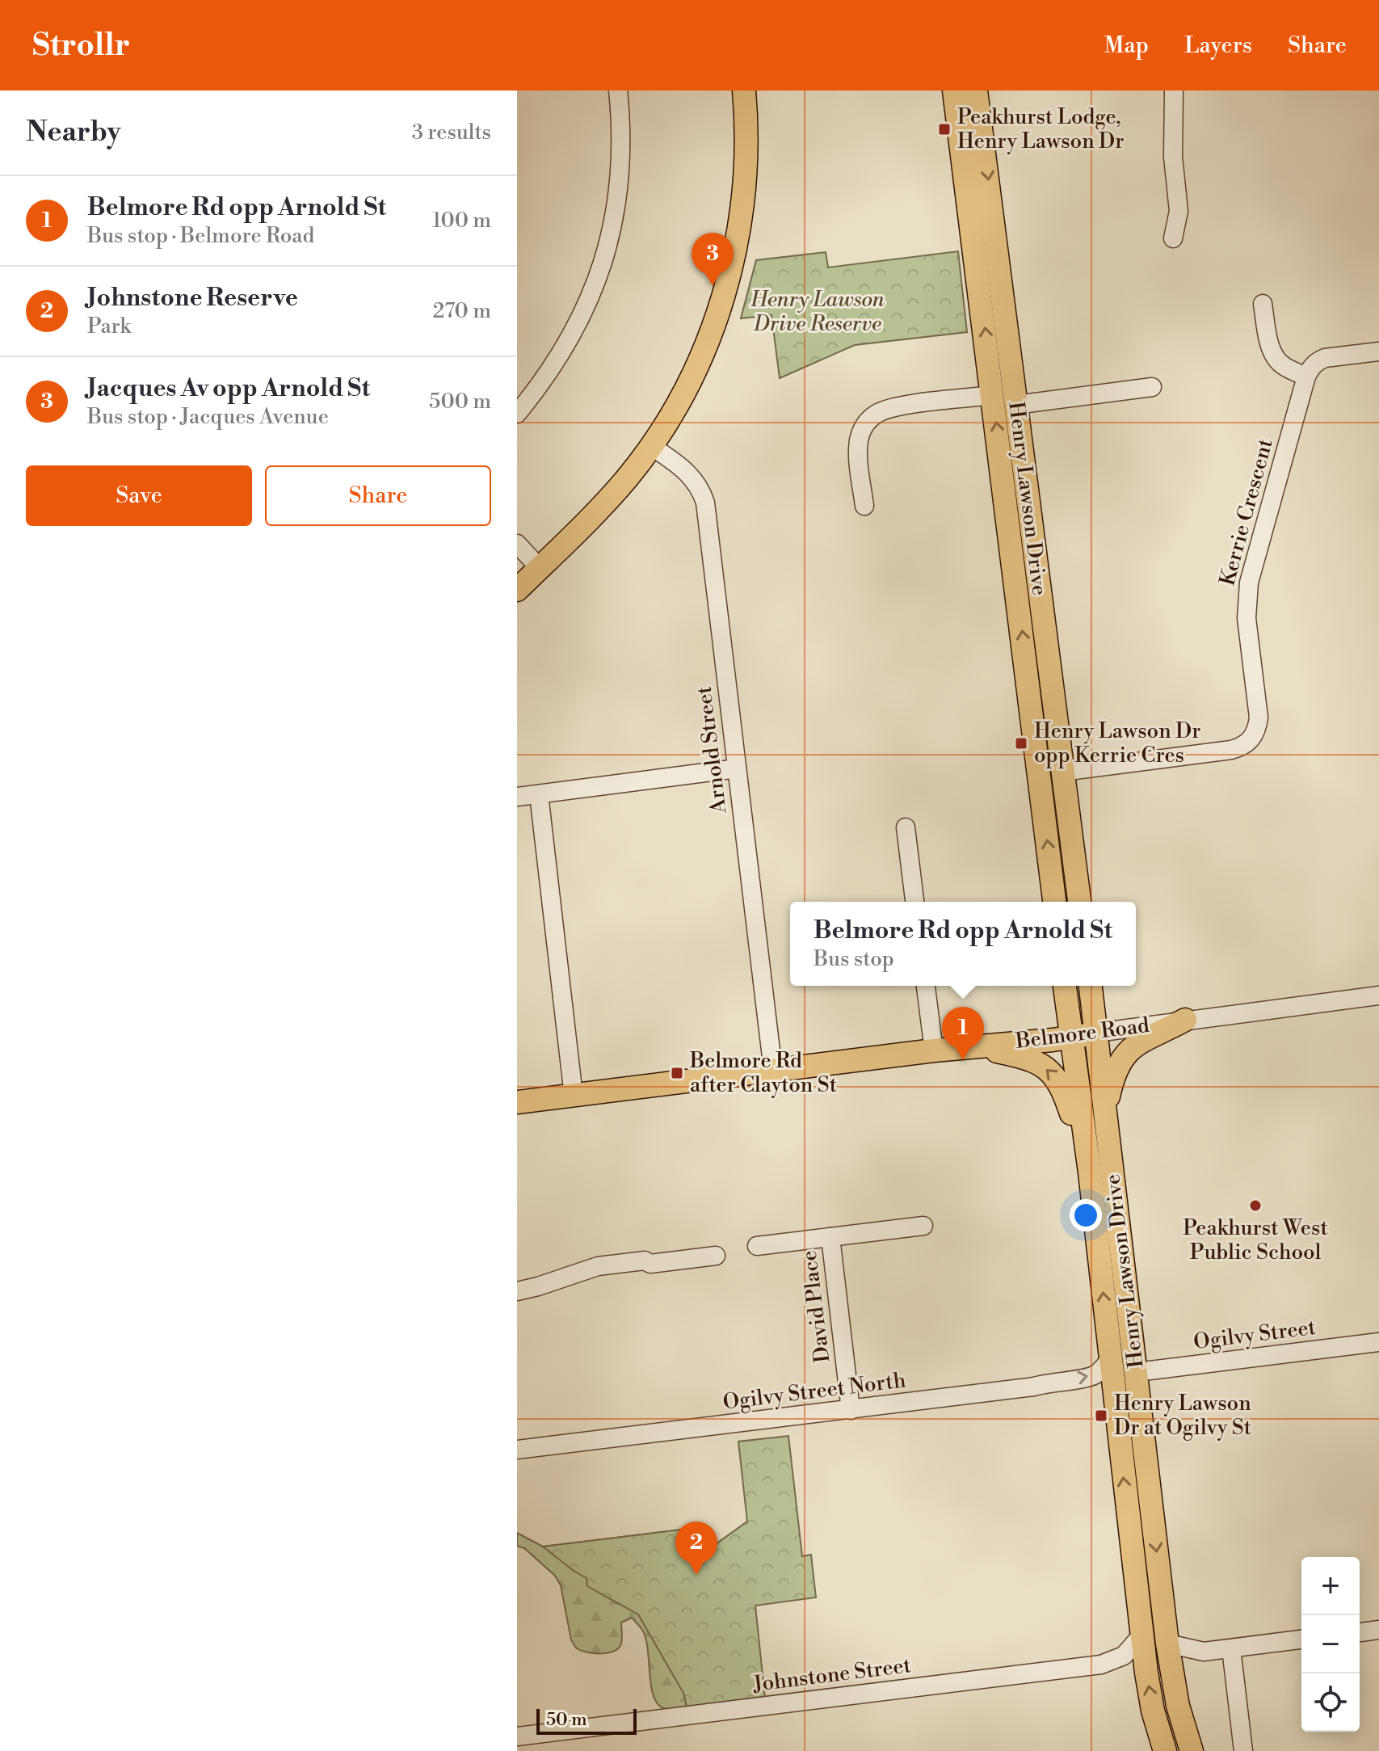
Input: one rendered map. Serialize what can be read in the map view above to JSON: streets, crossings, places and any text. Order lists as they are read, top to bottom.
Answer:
{
  "streets": {
    "main road": ["Henry Lawson Drive", "Belmore Road"],
    "street": [
      "Kerrie Crescent",
      "Arnold Street",
      "David Place",
      "Ogilvy Street",
      "Ogilvy Street North",
      "Johnstone Street"
    ]
  },
  "crossings": [
    ["Henry Lawson Drive", "Kerrie Crescent"],
    ["Henry Lawson Drive", "Belmore Road"],
    ["Henry Lawson Drive", "Ogilvy Street"],
    ["Henry Lawson Drive", "Ogilvy Street North"],
    ["Henry Lawson Drive", "Johnstone Street"],
    ["Arnold Street", "Belmore Road"],
    ["David Place", "Ogilvy Street North"]
  ],
  "one_way": ["Ogilvy Street North"],
  "parks": ["Henry Lawson Drive Reserve"],
  "places": {
    "transit": [
      "Peakhurst Lodge, Henry Lawson Dr",
      "Henry Lawson Dr opp Kerrie Cres",
      "Belmore Rd after Clayton St",
      "Henry Lawson Dr at Ogilvy St"
    ],
    "other": ["Peakhurst West Public School"]
  },
  "scale_bar": "50 m",
  "page": {
    "header": "Strollr",
    "nav": ["Map", "Layers", "Share"],
    "heading": ["Nearby", "3 results"],
    "list": [
      {
        "mark": "1",
        "name": "Belmore Rd opp Arnold St",
        "note": "Bus stop · Belmore Road",
        "value": "100 m"
      },
      {
        "mark": "2",
        "name": "Johnstone Reserve",
        "note": "Park",
        "value": "270 m"
      },
      {
        "mark": "3",
        "name": "Jacques Av opp Arnold St",
        "note": "Bus stop · Jacques Avenue",
        "value": "500 m"
      }
    ],
    "pins": ["3", "1", "2"],
    "buttons": ["Save", "Share"],
    "popup": ["Belmore Rd opp Arnold St", "Bus stop"],
    "map_buttons": ["+", "−"],
    "scale": "50 m"
  }
}
